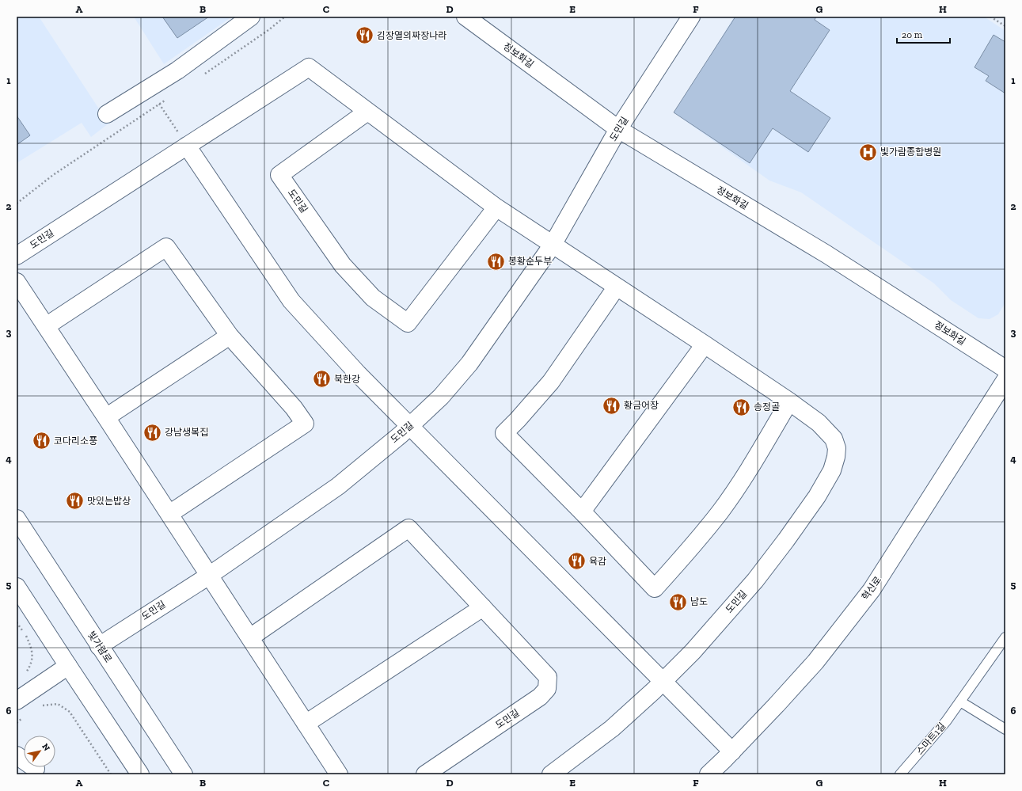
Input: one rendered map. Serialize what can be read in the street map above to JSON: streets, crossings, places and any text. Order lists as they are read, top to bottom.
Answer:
{
  "streets": {
    "street": [
      "정보화길",
      "도민길",
      "혁신로",
      "빛가람로"
    ],
    "lane": ["스마트1길"]
  },
  "crossings": [
    ["정보화길", "도민길"],
    ["도민길", "빛가람로"]
  ],
  "places": {
    "restaurant": [
      "김장열의짜장나라",
      "봉황순두부",
      "북한강",
      "황금어장",
      "송정골",
      "강남생복집",
      "코다리소풍",
      "맛있는밥상",
      "육감",
      "남도"
    ],
    "hospital": ["빛가람종합병원"]
  },
  "scale_bar": "20 m",
  "north": "top right",
  "grid": {
    "columns": [
      "A",
      "B",
      "C",
      "D",
      "E",
      "F",
      "G",
      "H"
    ],
    "rows": [
      "1",
      "2",
      "3",
      "4",
      "5",
      "6"
    ]
  }
}
